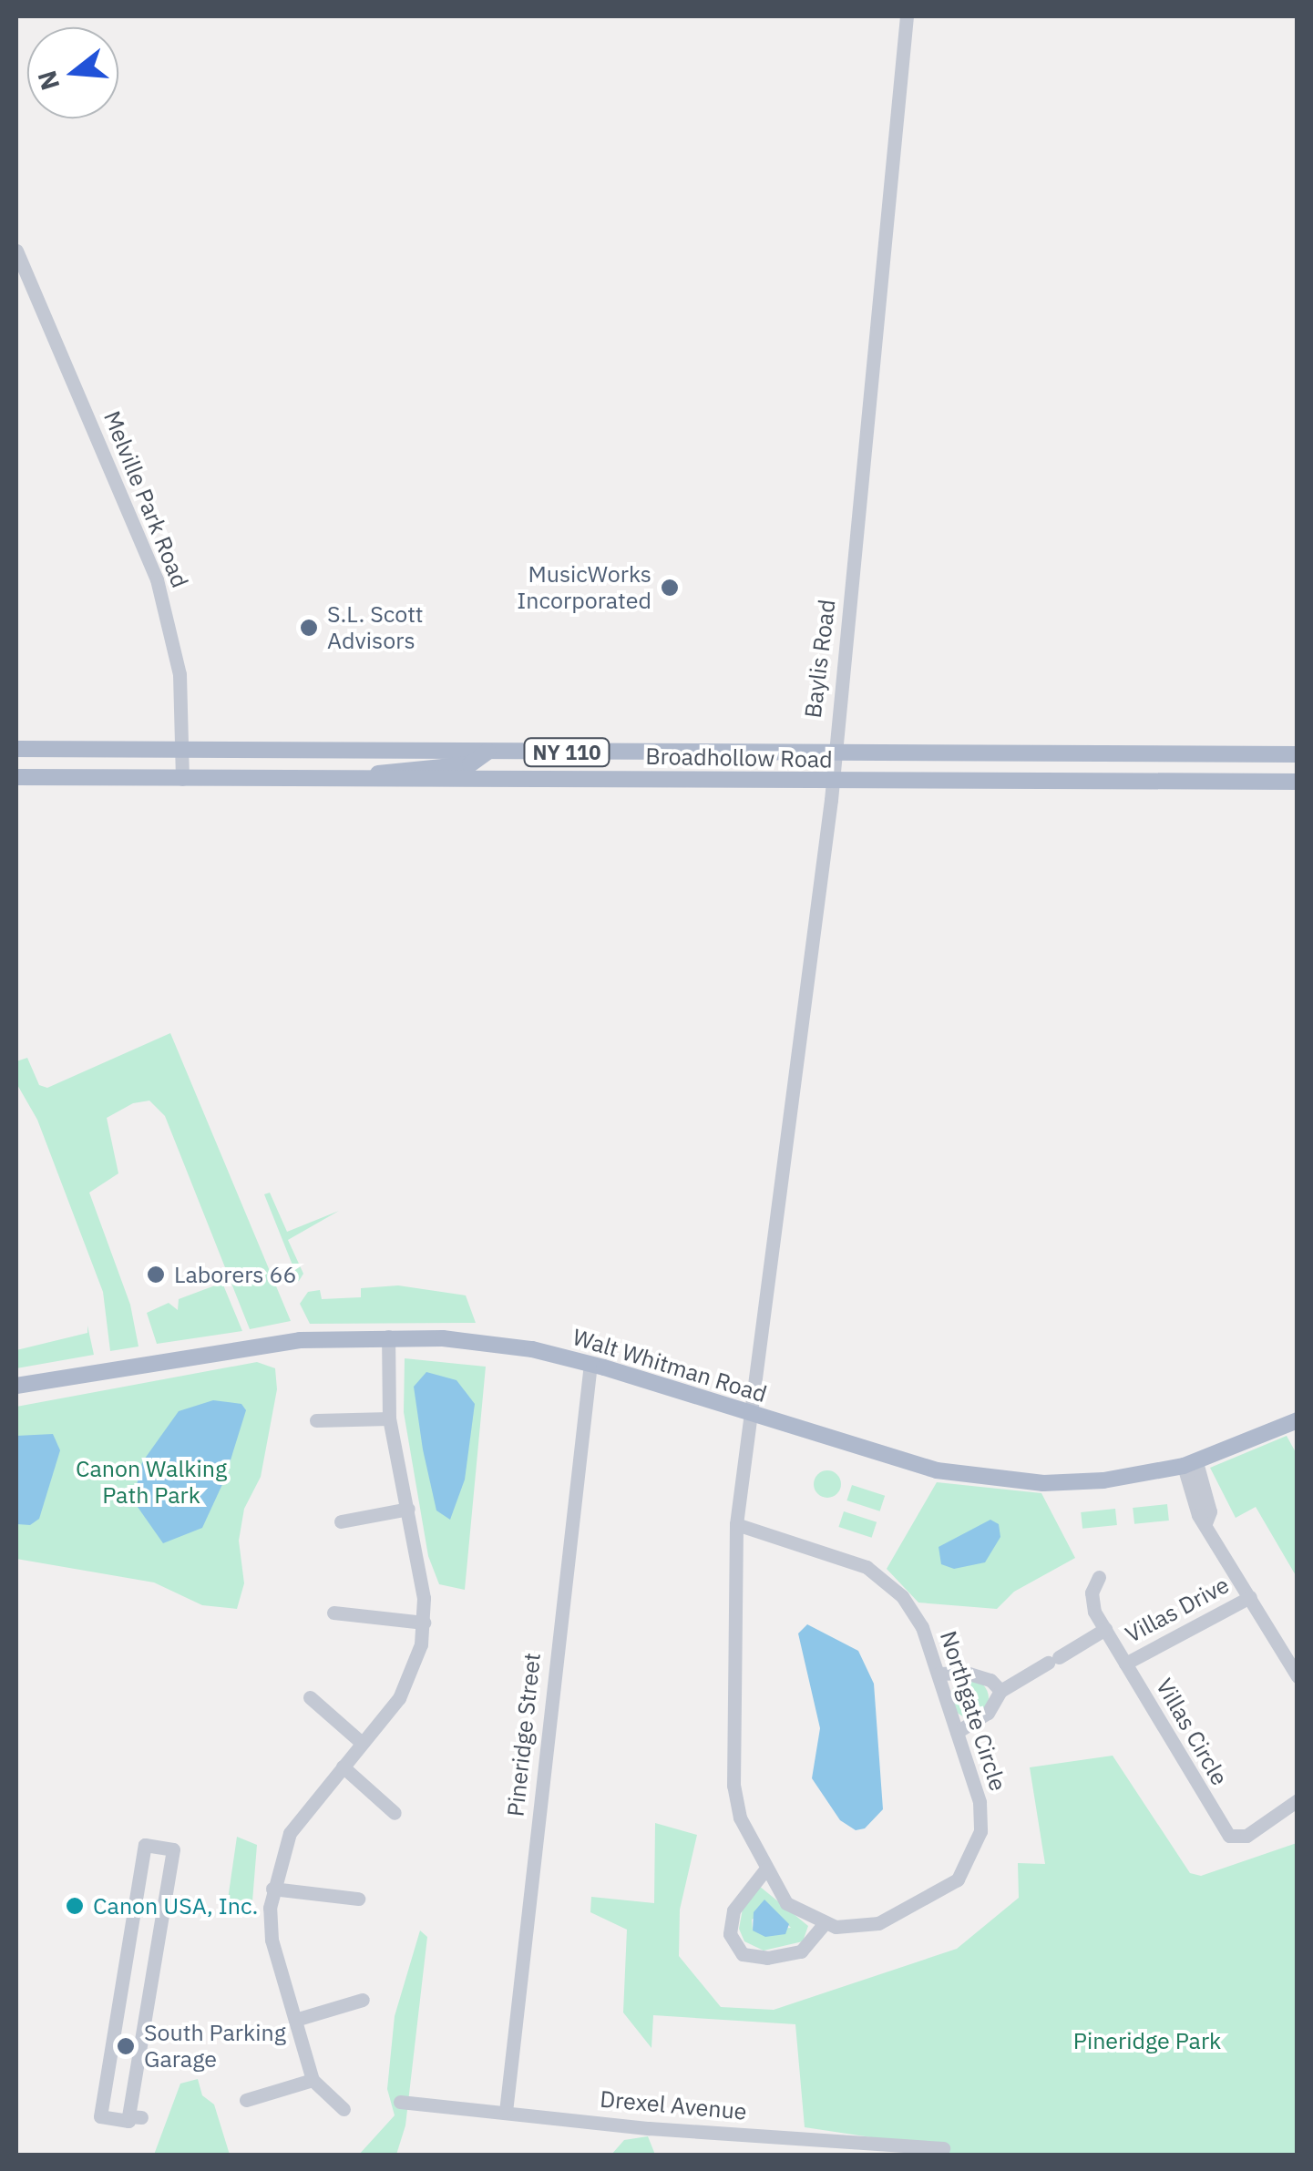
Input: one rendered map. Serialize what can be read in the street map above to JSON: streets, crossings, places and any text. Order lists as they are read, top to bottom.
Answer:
{
  "streets": {
    "main road": ["NY 110", "Broadhollow Road", "Walt Whitman Road"],
    "street": [
      "Melville Park Road",
      "Baylis Road",
      "Villas Drive",
      "Northgate Circle",
      "Villas Circle",
      "Pineridge Street",
      "Drexel Avenue"
    ]
  },
  "crossings": [
    ["Melville Park Road", "Broadhollow Road"],
    ["Baylis Road", "Broadhollow Road"],
    ["Baylis Road", "Walt Whitman Road"],
    ["Baylis Road", "Northgate Circle"],
    ["Walt Whitman Road", "Northgate Circle"],
    ["Walt Whitman Road", "Pineridge Street"],
    ["Villas Drive", "Villas Circle"],
    ["Pineridge Street", "Drexel Avenue"]
  ],
  "parks": ["Canon Walking Path Park", "Pineridge Park"],
  "places": [
    "MusicWorks Incorporated",
    "S.L. Scott Advisors",
    "Laborers 66",
    "Canon USA, Inc.",
    "South Parking Garage"
  ],
  "north": "left"
}
